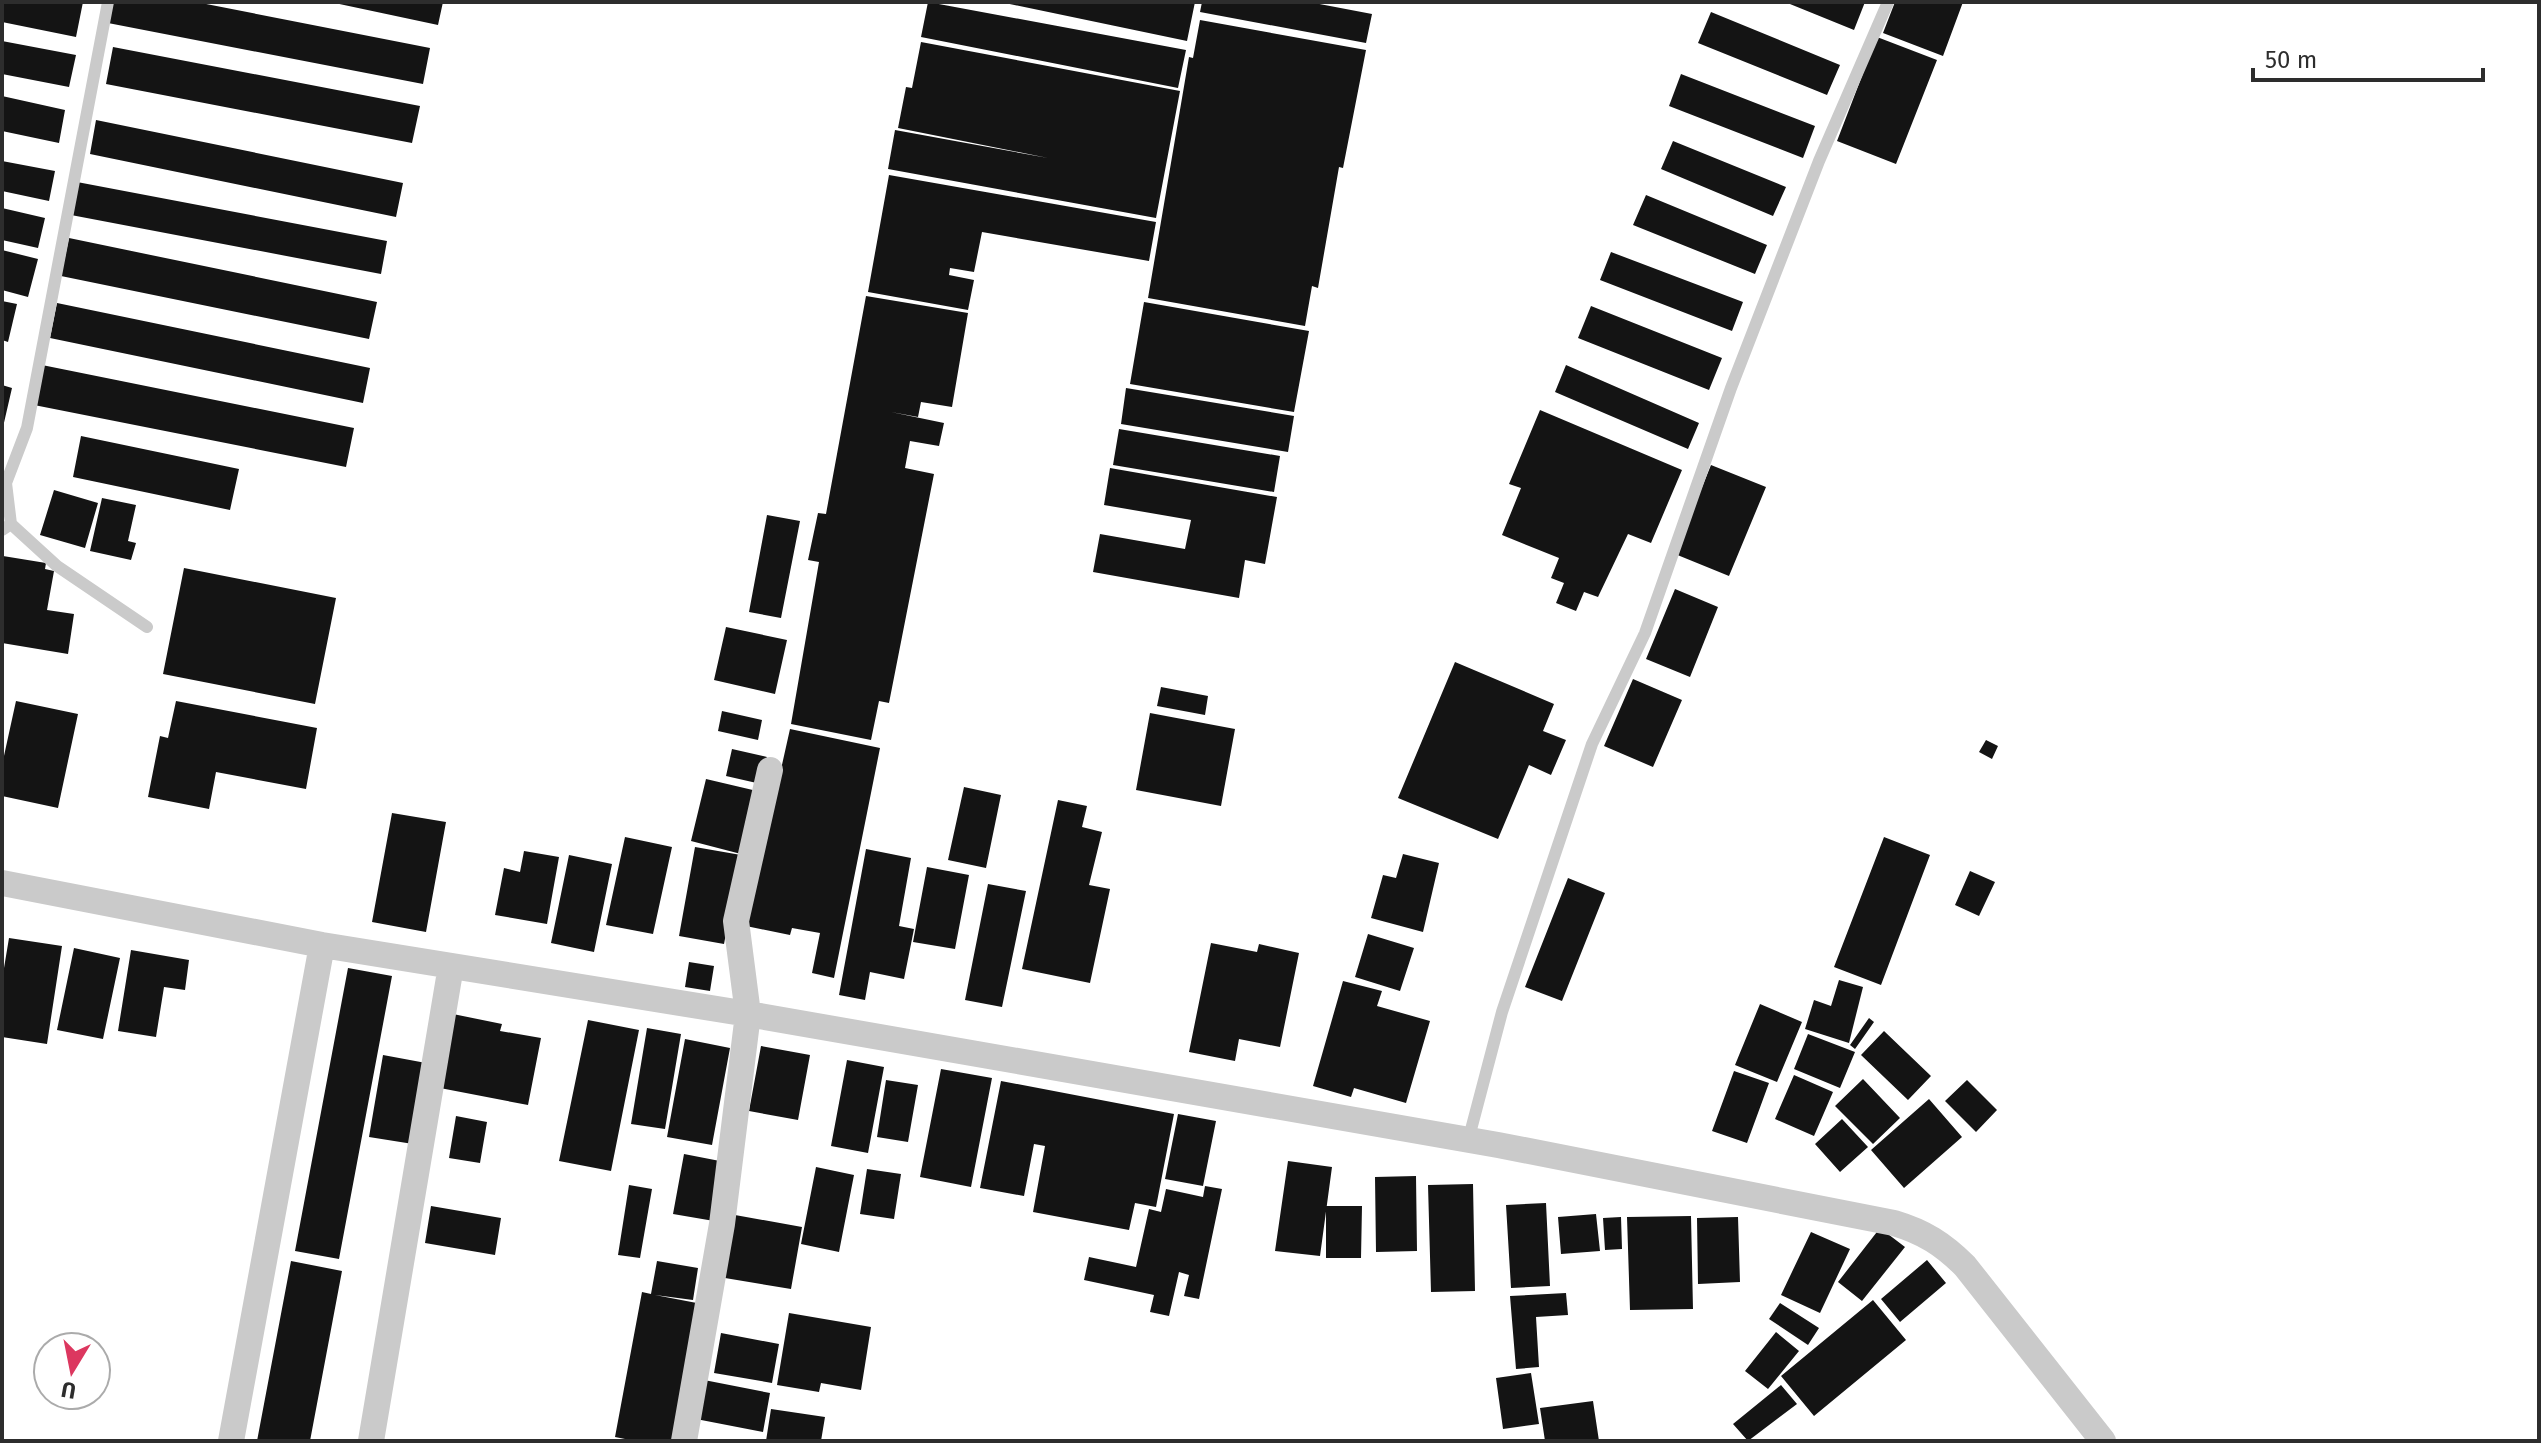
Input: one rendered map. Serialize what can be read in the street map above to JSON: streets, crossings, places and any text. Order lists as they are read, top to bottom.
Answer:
{
  "scale_bar": "50 m",
  "north": "bottom"
}
